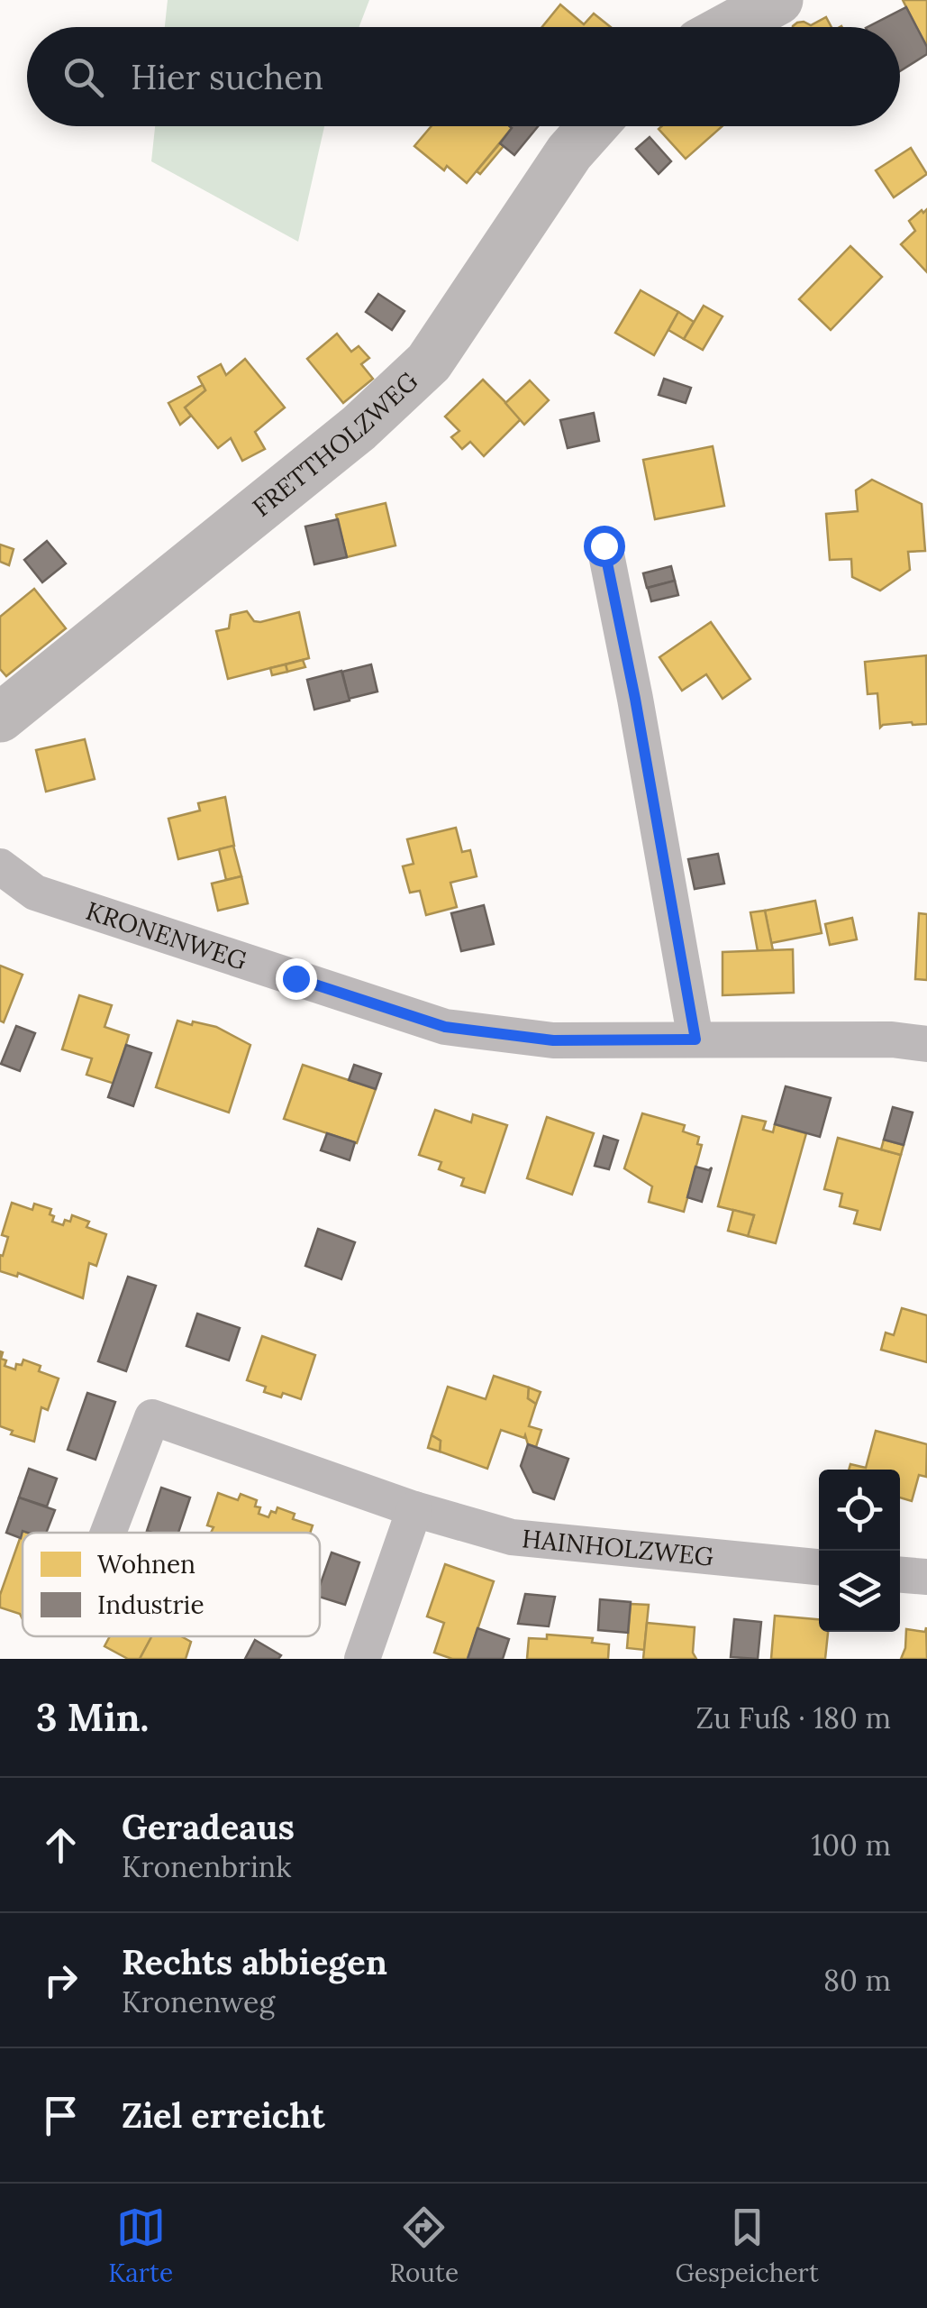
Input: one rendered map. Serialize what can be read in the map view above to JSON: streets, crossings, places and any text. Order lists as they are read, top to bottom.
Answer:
{
  "streets": {
    "street": ["FRETTHOLZWEG", "KRONENWEG", "HAINHOLZWEG"]
  },
  "legend": ["Wohnen", "Industrie"],
  "page": {
    "search": "Hier suchen",
    "heading": ["3 Min.", "Zu Fuß · 180 m"],
    "list": [
      ["Geradeaus", "Kronenbrink", "100 m"],
      ["Rechts abbiegen", "Kronenweg", "80 m"],
      "Ziel erreicht"
    ],
    "nav": ["Karte", "Route", "Gespeichert"]
  }
}
